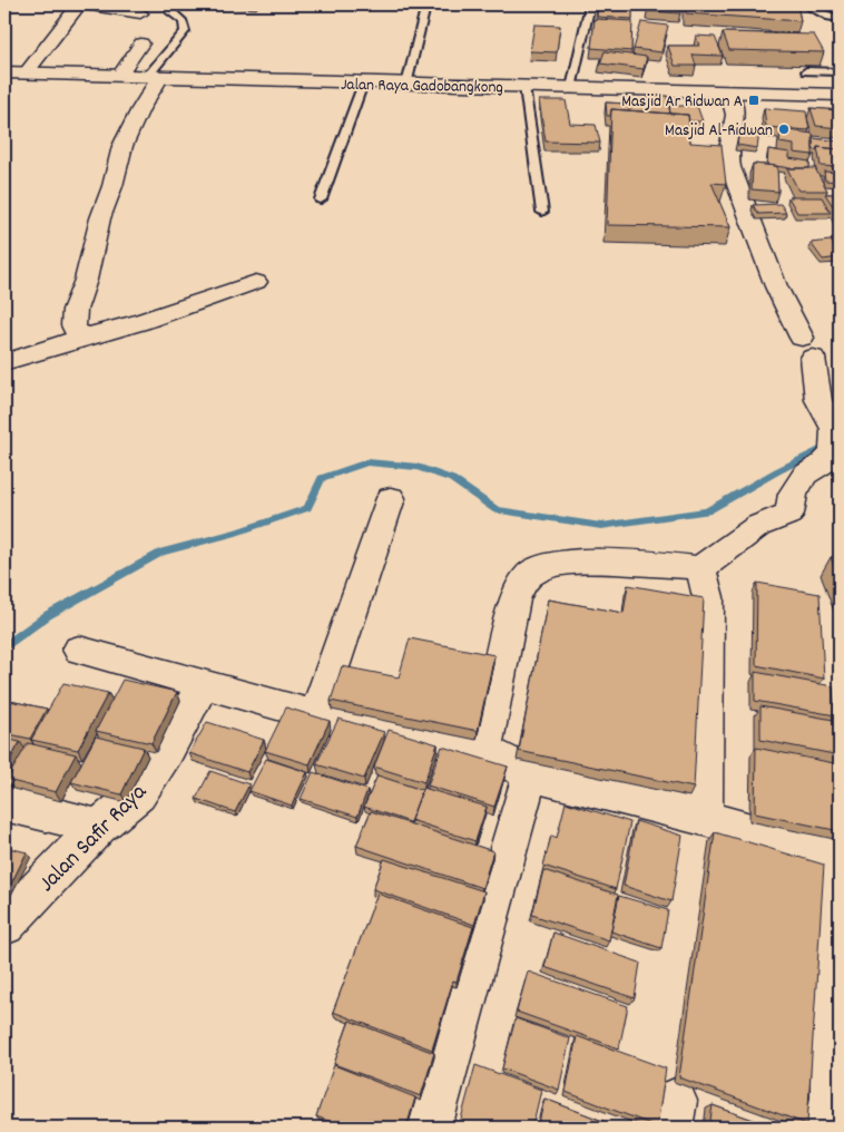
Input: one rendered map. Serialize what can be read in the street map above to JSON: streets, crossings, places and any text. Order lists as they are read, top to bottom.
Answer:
{
  "streets": {
    "main road": ["Jalan Raya Gadobangkong", "Jalan Safir Raya"]
  },
  "places": {
    "transit": ["Masjid Ar Ridwan A"],
    "other": ["Masjid Al-Ridwan"]
  }
}
